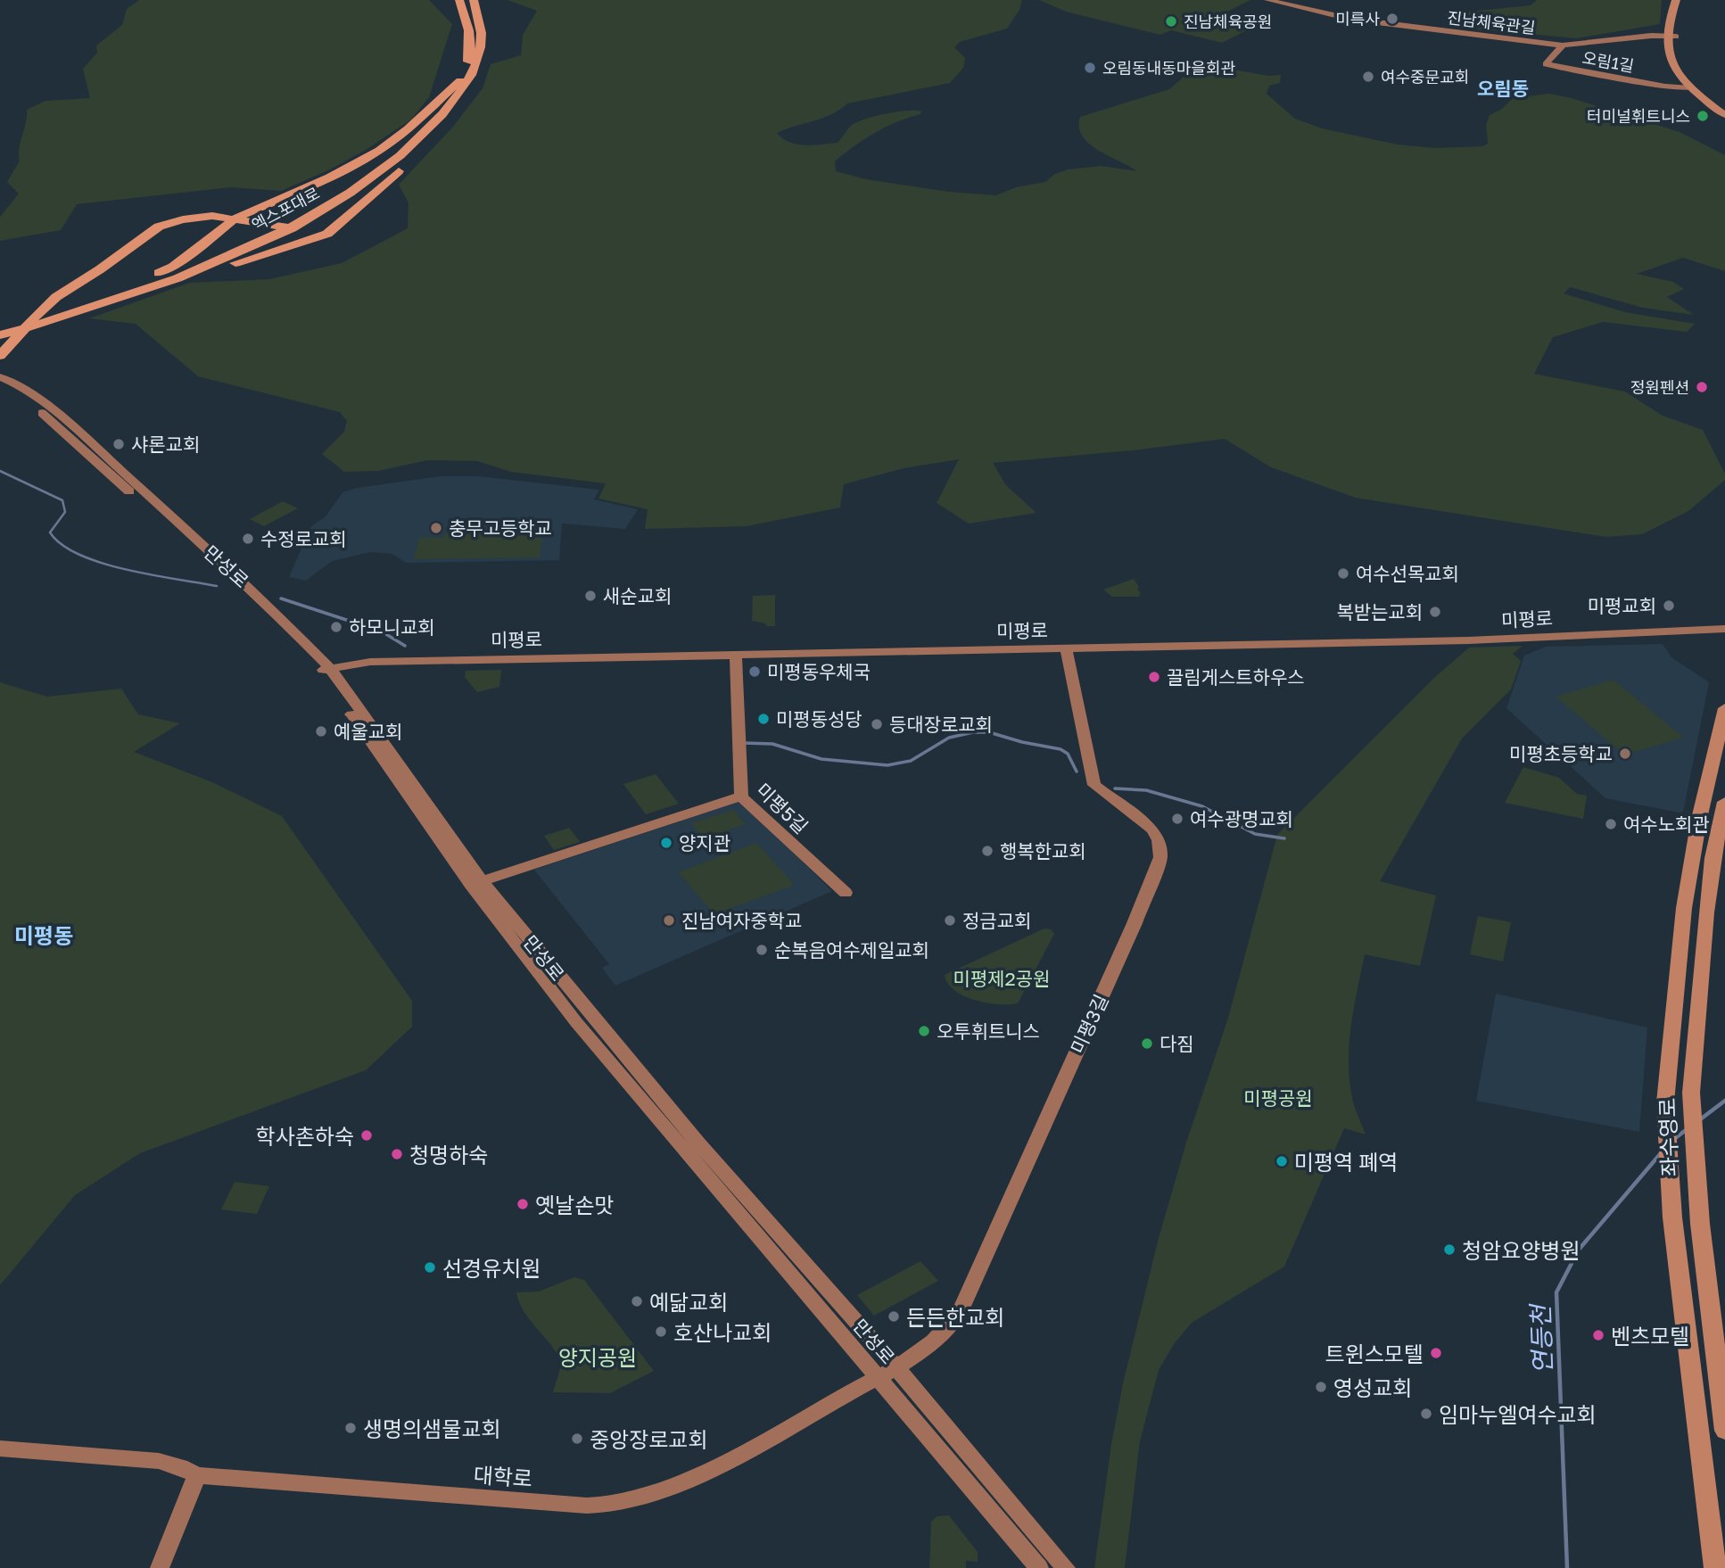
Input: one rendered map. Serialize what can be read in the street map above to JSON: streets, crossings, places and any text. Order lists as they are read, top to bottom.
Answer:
{
  "streets": {
    "highway": ["엑스포대로"],
    "main road": ["좌수영로"],
    "street": [
      "진남체육관길",
      "오림1길",
      "만성로",
      "미평로",
      "미평5길",
      "미평3길",
      "대학로"
    ]
  },
  "crossings": [
    ["진남체육관길", "오림1길"],
    ["만성로", "미평로"],
    ["만성로", "미평3길"],
    ["만성로", "대학로"],
    ["미평로", "미평5길"],
    ["미평로", "미평3길"],
    ["미평3길", "대학로"]
  ],
  "districts": ["오림동", "미평동"],
  "water": ["연등천"],
  "parks": ["미평제2공원", "미평공원", "양지공원"],
  "places": [
    "미륵사",
    "진남체육공원",
    "오림동내동마을회관",
    "여수중문교회",
    "터미널휘트니스",
    "정원펜션",
    "샤론교회",
    "충무고등학교",
    "수정로교회",
    "여수선목교회",
    "새순교회",
    "미평교회",
    "복받는교회",
    "하모니교회",
    "미평동우체국",
    "끌림게스트하우스",
    "미평동성당",
    "등대장로교회",
    "예울교회",
    "미평초등학교",
    "여수광명교회",
    "여수노회관",
    "양지관",
    "행복한교회",
    "진남여자중학교",
    "정금교회",
    "순복음여수제일교회",
    "오투휘트니스",
    "다짐",
    "학사촌하숙",
    "청명하숙",
    "미평역 폐역",
    "옛날손맛",
    "청암요양병원",
    "선경유치원",
    "예닮교회",
    "든든한교회",
    "호산나교회",
    "벤츠모텔",
    "트윈스모텔",
    "영성교회",
    "임마누엘여수교회",
    "생명의샘물교회",
    "중앙장로교회"
  ]
}
